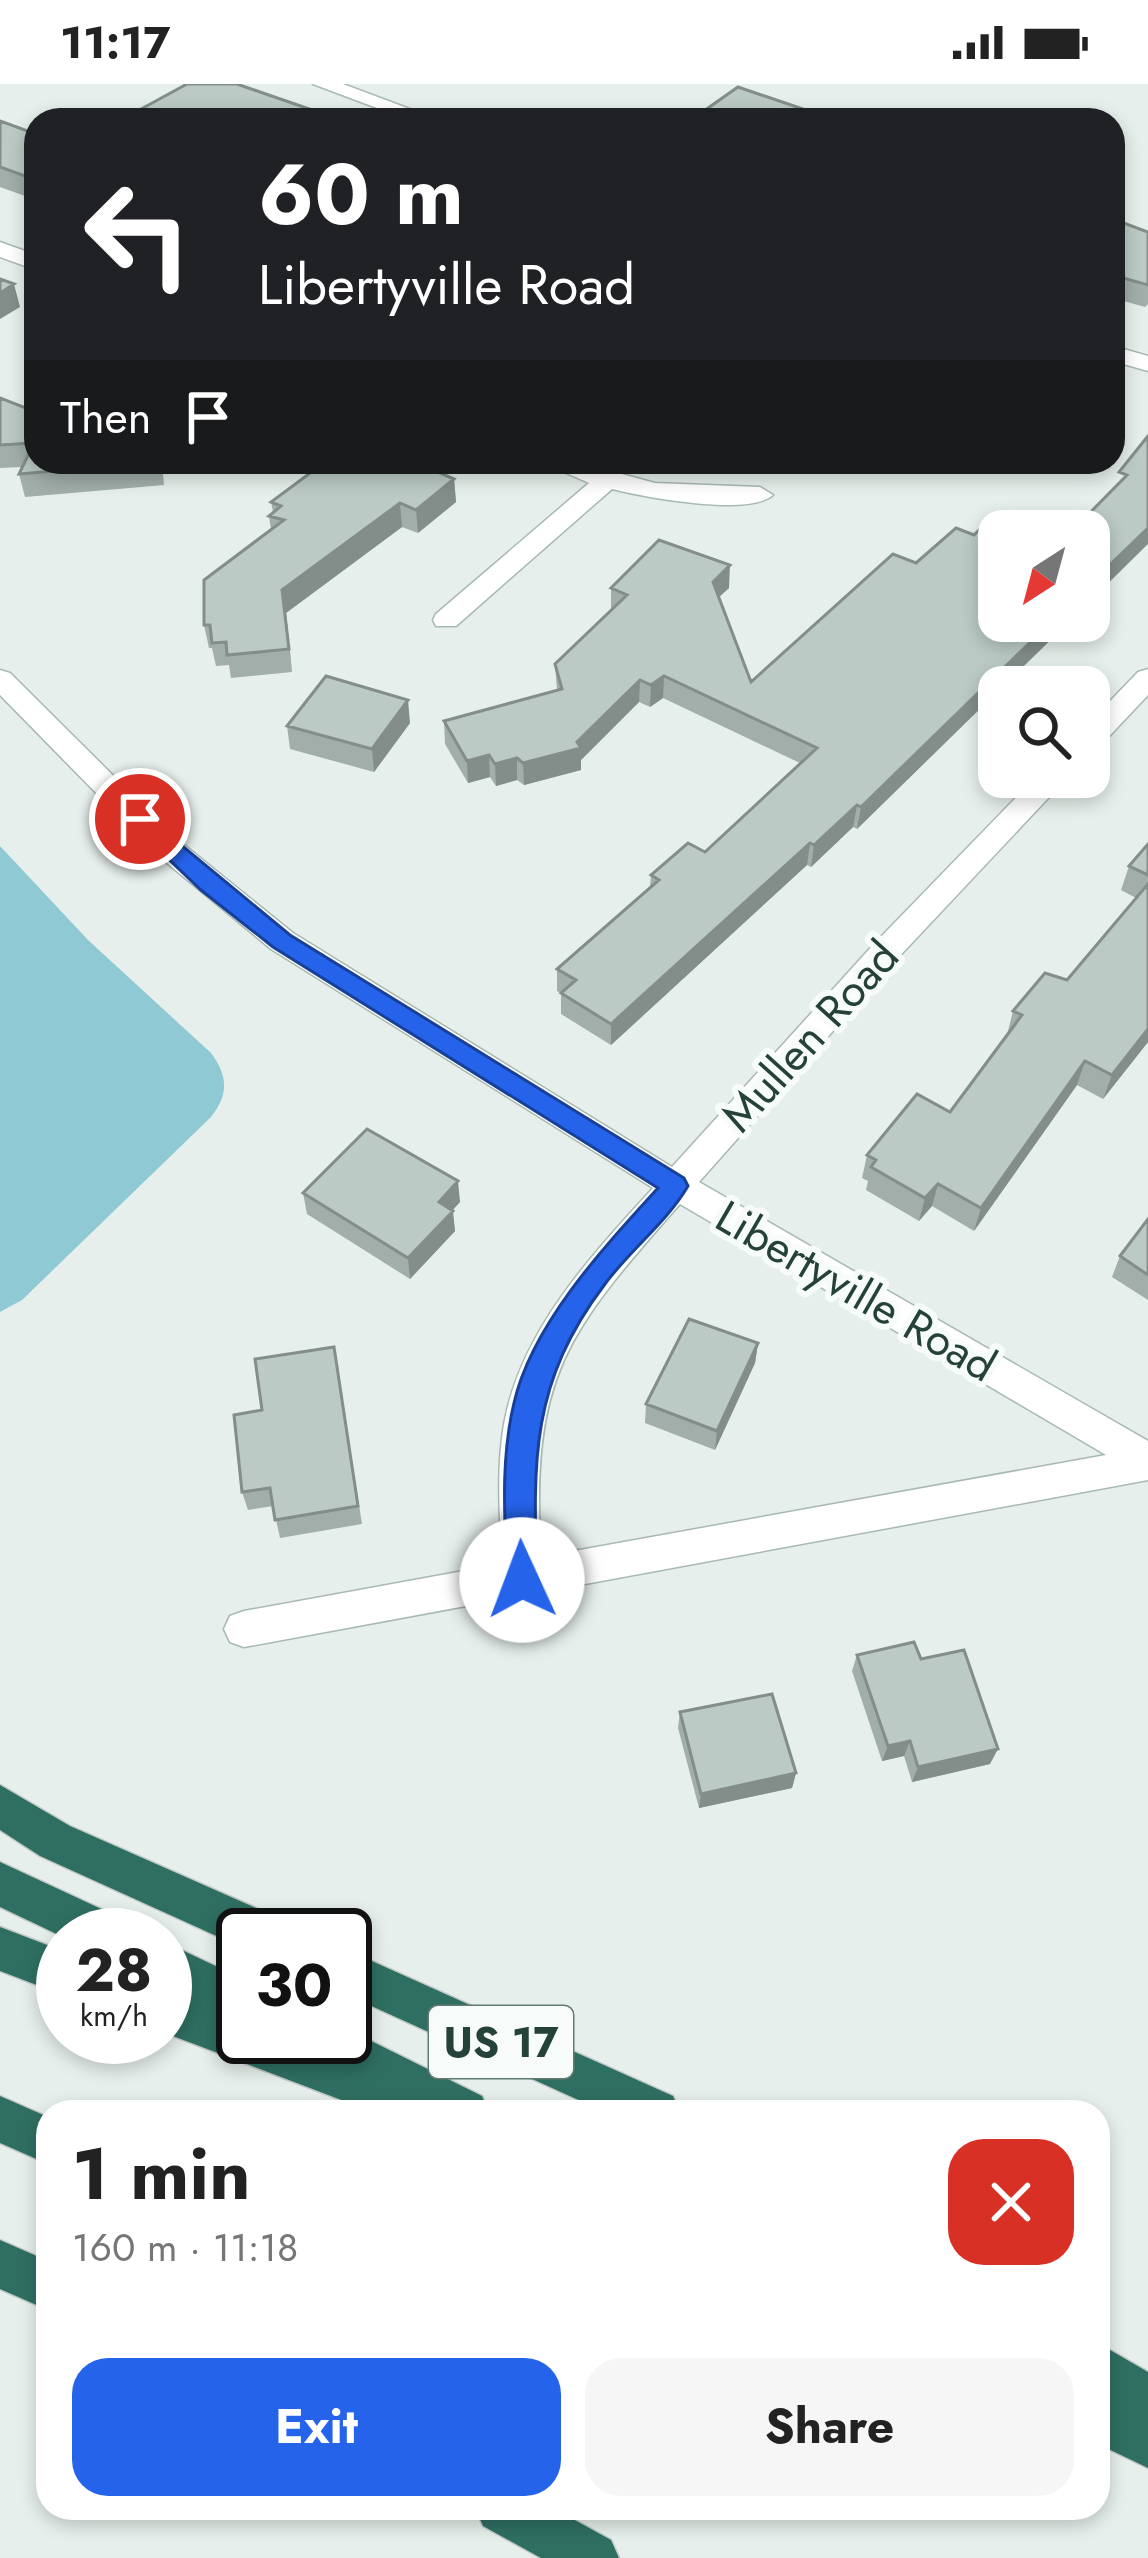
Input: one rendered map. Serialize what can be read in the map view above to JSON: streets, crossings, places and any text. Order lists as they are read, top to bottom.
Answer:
{
  "streets": {
    "highway": ["US 17"],
    "street": ["Mullen Road", "Libertyville Road"]
  },
  "crossings": [
    ["Mullen Road", "Libertyville Road"]
  ],
  "north": "bottom left",
  "page": {
    "status": "11:17",
    "turn": ["60 m", "Libertyville Road"],
    "then": "Then",
    "speed": "28 km/h",
    "limit": "30",
    "heading": ["1 min", "160 m · 11:18"],
    "buttons": ["Exit", "Share"]
  }
}
